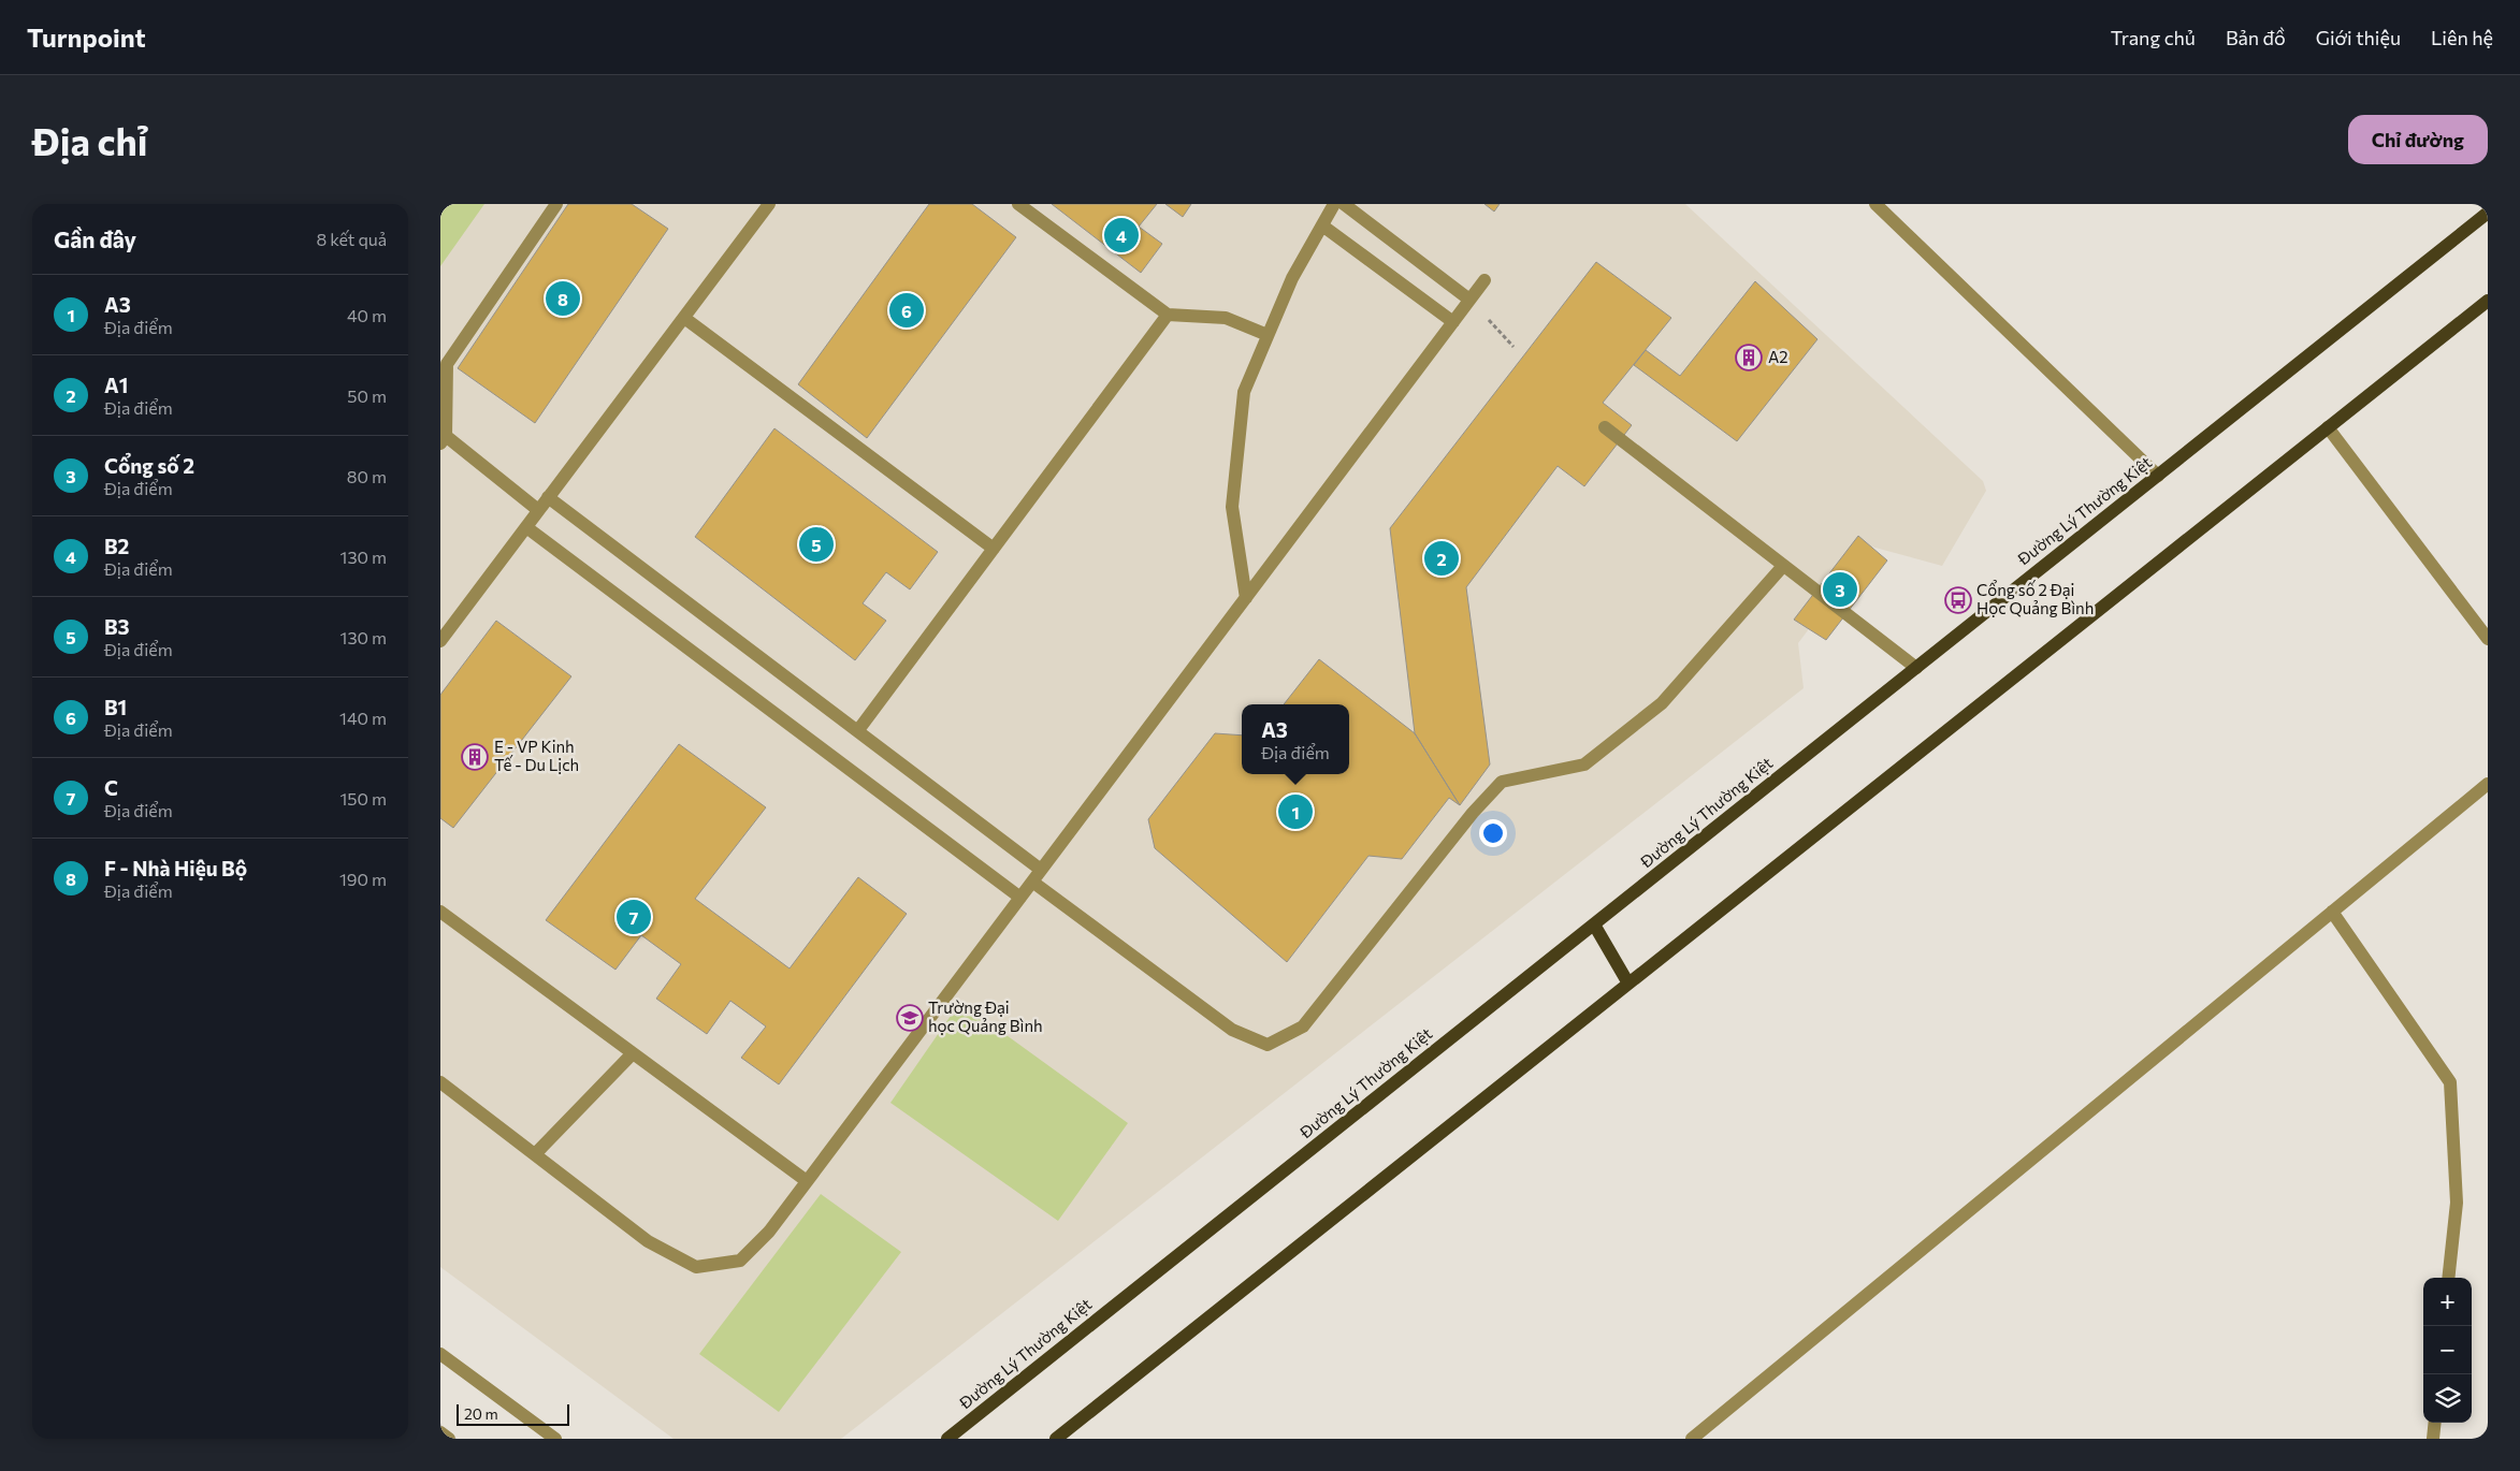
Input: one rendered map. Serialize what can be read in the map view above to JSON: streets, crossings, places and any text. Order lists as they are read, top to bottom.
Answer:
{
  "streets": {
    "main road": ["Đường Lý Thường Kiệt"]
  },
  "places": {
    "building": ["A2", "E - VP Kinh Tế - Du Lịch"],
    "bus stop": ["Cổng số 2 Đại Học Quảng Bình"],
    "school or university": ["Trường Đại học Quảng Bình"]
  },
  "scale_bar": "20 m",
  "page": {
    "header": "Turnpoint",
    "nav": [
      "Trang chủ",
      "Bản đồ",
      "Giới thiệu",
      "Liên hệ"
    ],
    "buttons": "Chỉ đường",
    "title": "Địa chỉ",
    "heading": ["Gần đây", "8 kết quả"],
    "pins": [
      "4",
      "8",
      "6",
      "5",
      "2",
      "3",
      "1",
      "7"
    ],
    "list": [
      {
        "mark": "1",
        "name": "A3",
        "note": "Địa điểm",
        "value": "40 m"
      },
      {
        "mark": "2",
        "name": "A1",
        "note": "Địa điểm",
        "value": "50 m"
      },
      {
        "mark": "3",
        "name": "Cổng số 2",
        "note": "Địa điểm",
        "value": "80 m"
      },
      {
        "mark": "4",
        "name": "B2",
        "note": "Địa điểm",
        "value": "130 m"
      },
      {
        "mark": "5",
        "name": "B3",
        "note": "Địa điểm",
        "value": "130 m"
      },
      {
        "mark": "6",
        "name": "B1",
        "note": "Địa điểm",
        "value": "140 m"
      },
      {
        "mark": "7",
        "name": "C",
        "note": "Địa điểm",
        "value": "150 m"
      },
      {
        "mark": "8",
        "name": "F - Nhà Hiệu Bộ",
        "note": "Địa điểm",
        "value": "190 m"
      }
    ],
    "popup": ["A3", "Địa điểm"],
    "map_buttons": ["+", "−"],
    "scale": "20 m"
  }
}
